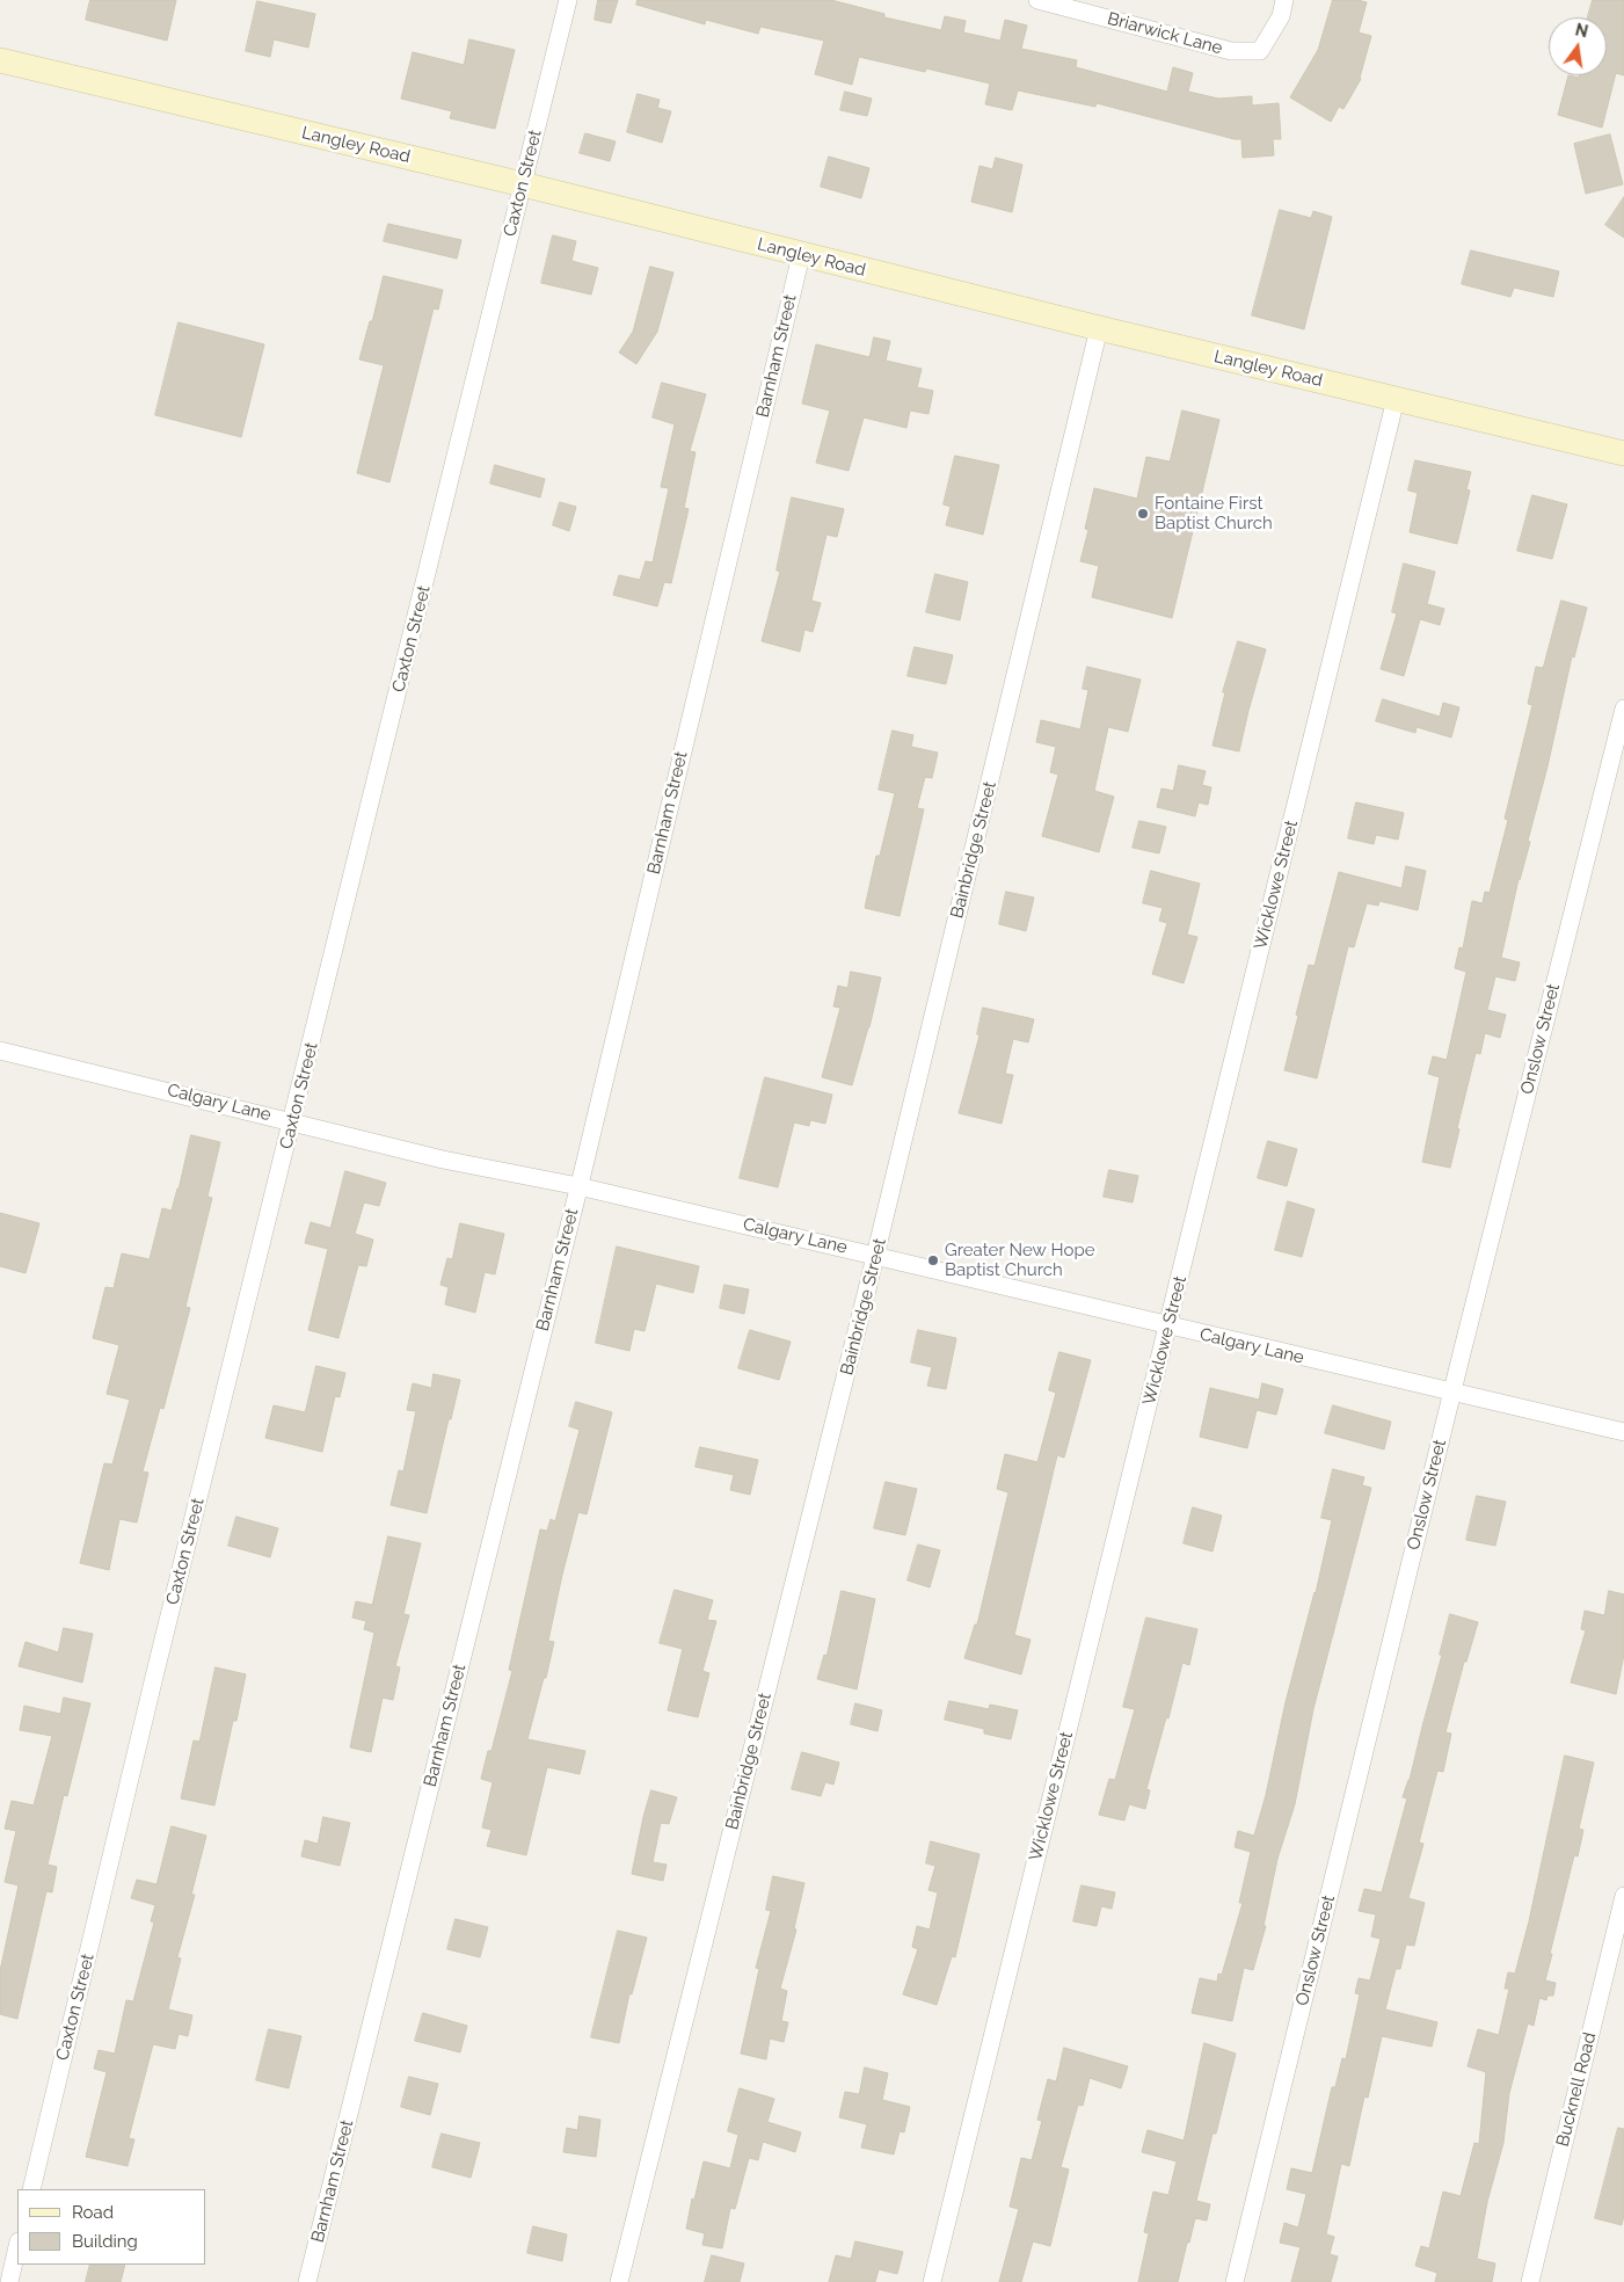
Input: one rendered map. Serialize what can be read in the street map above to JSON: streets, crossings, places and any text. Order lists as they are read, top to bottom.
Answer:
{
  "streets": {
    "street": [
      "Briarwick Lane",
      "Langley Road",
      "Caxton Street",
      "Barnham Street",
      "Bainbridge Street",
      "Wicklowe Street",
      "Onslow Street",
      "Calgary Lane",
      "Bucknell Road"
    ]
  },
  "crossings": [
    ["Langley Road", "Caxton Street"],
    ["Langley Road", "Barnham Street"],
    ["Langley Road", "Bainbridge Street"],
    ["Langley Road", "Wicklowe Street"],
    ["Caxton Street", "Calgary Lane"],
    ["Barnham Street", "Calgary Lane"],
    ["Bainbridge Street", "Calgary Lane"],
    ["Wicklowe Street", "Calgary Lane"],
    ["Onslow Street", "Calgary Lane"]
  ],
  "places": ["Fontaine First Baptist Church", "Greater New Hope Baptist Church"],
  "legend": ["Road", "Building"],
  "north": "top"
}
